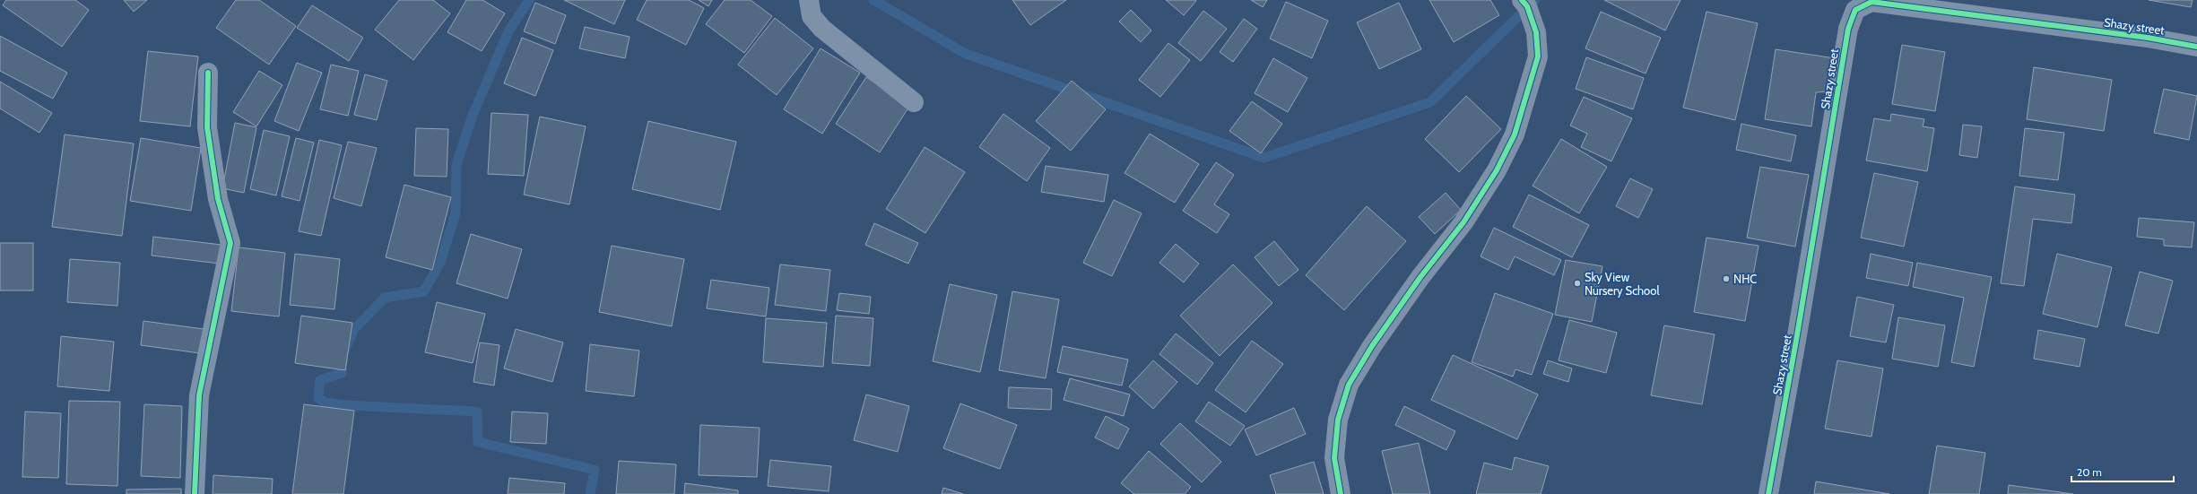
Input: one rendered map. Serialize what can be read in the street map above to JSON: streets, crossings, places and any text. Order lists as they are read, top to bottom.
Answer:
{
  "streets": {
    "street": ["Shazy street"]
  },
  "places": ["NHC", "Sky View Nursery School"],
  "scale_bar": "20 m"
}
